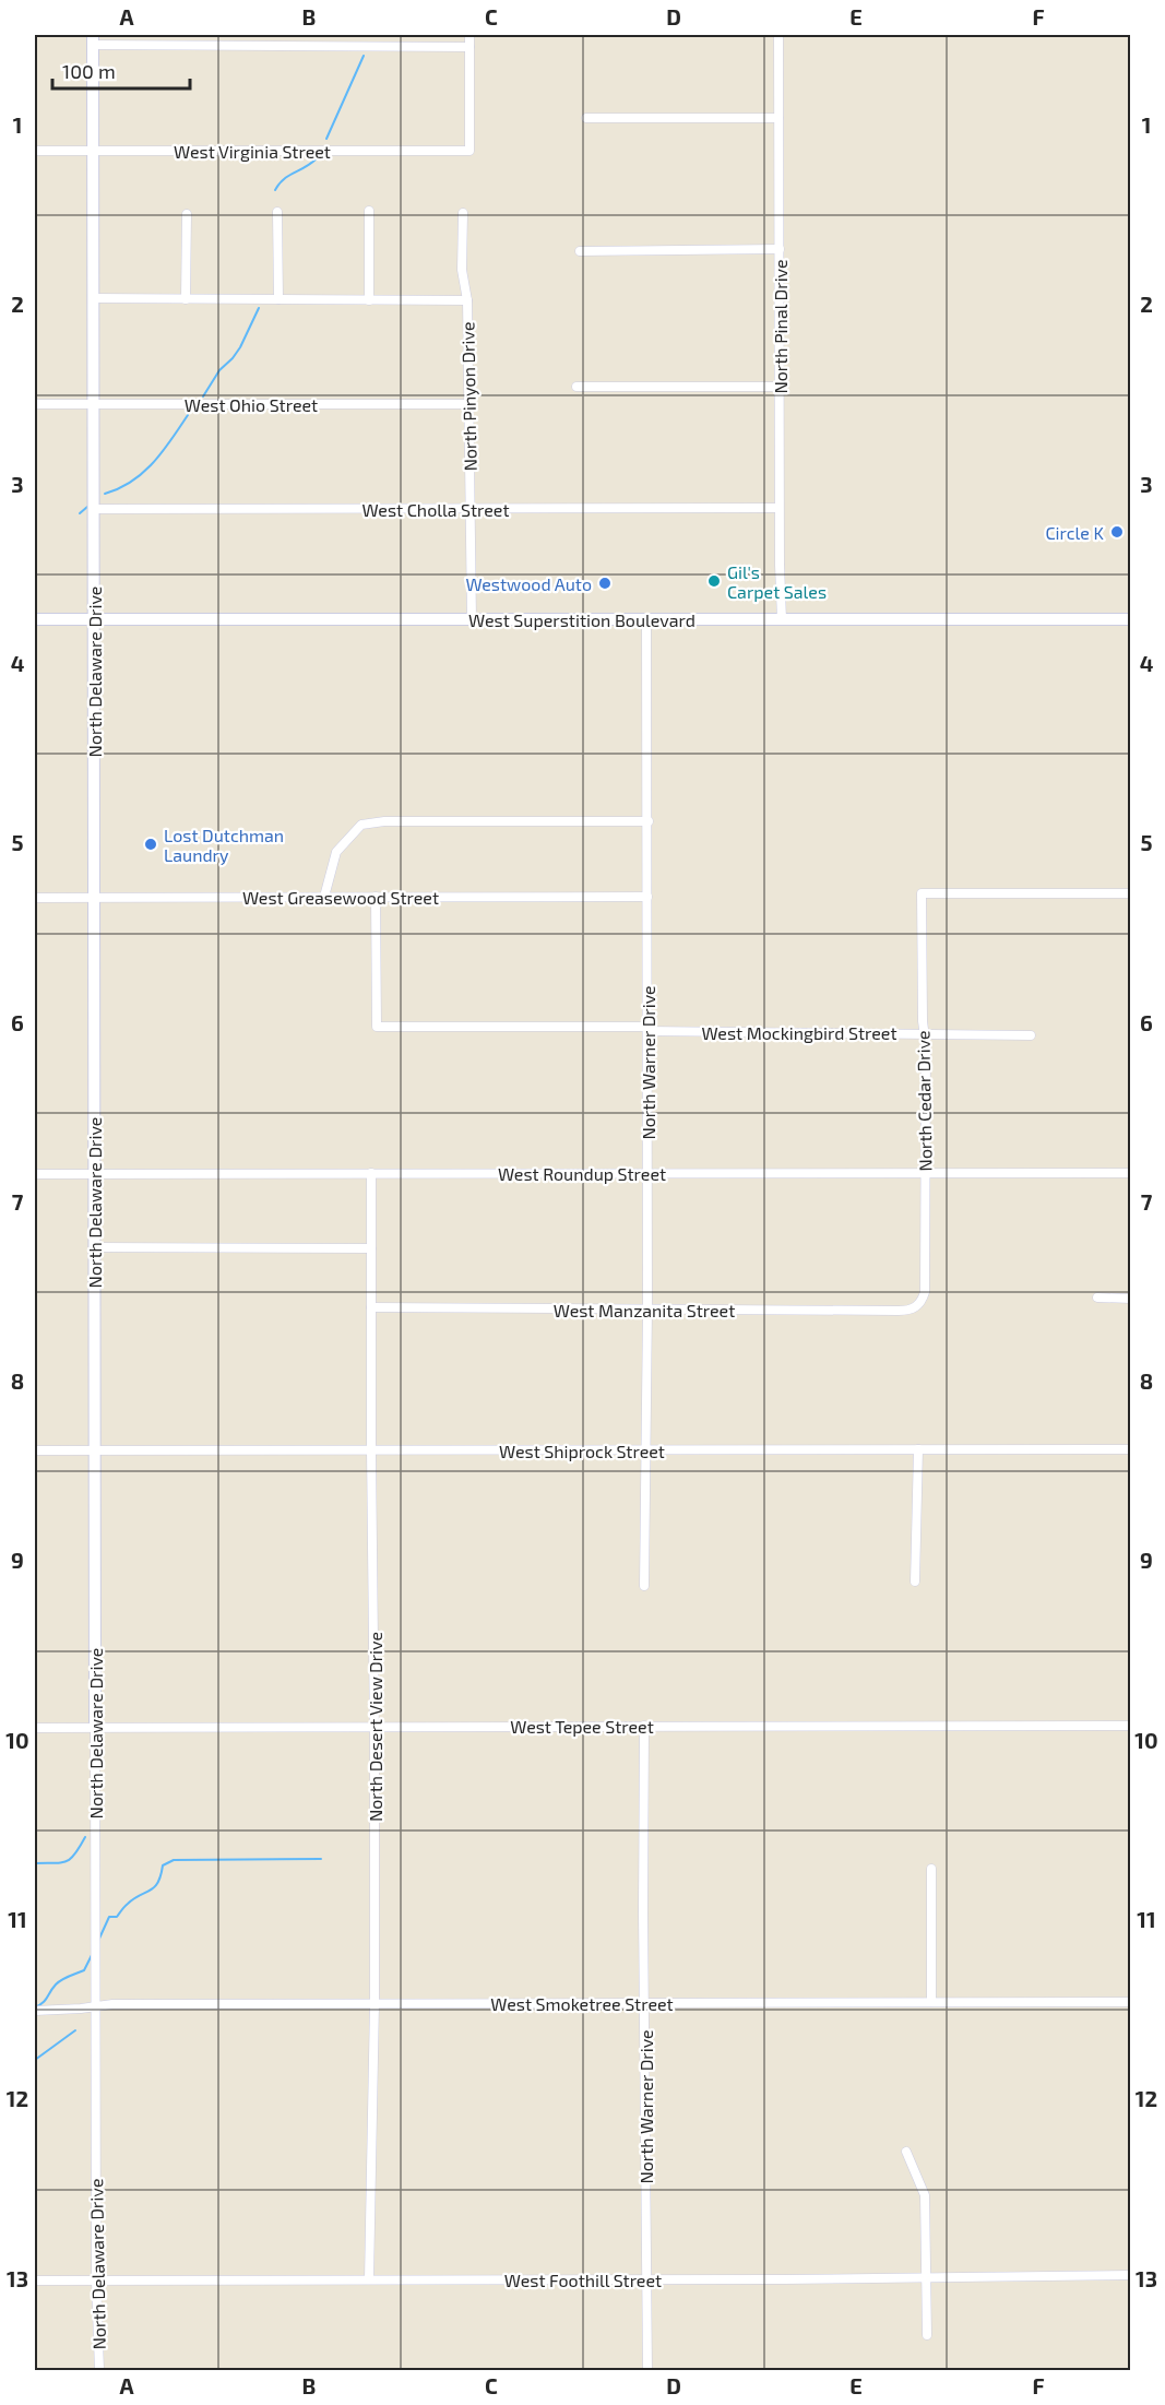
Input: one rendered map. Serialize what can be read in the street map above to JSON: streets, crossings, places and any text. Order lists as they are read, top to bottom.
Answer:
{
  "streets": {
    "street": [
      "West Virginia Street",
      "North Pinal Drive",
      "North Pinyon Drive",
      "West Ohio Street",
      "West Cholla Street",
      "West Superstition Boulevard",
      "North Delaware Drive",
      "West Greasewood Street",
      "West Mockingbird Street",
      "North Warner Drive",
      "North Cedar Drive",
      "West Roundup Street",
      "West Manzanita Street",
      "West Shiprock Street",
      "West Tepee Street",
      "North Desert View Drive",
      "West Smoketree Street",
      "West Foothill Street"
    ]
  },
  "crossings": [
    ["West Virginia Street", "North Delaware Drive"],
    ["North Pinal Drive", "West Cholla Street"],
    ["North Pinal Drive", "West Superstition Boulevard"],
    ["North Pinyon Drive", "West Ohio Street"],
    ["North Pinyon Drive", "West Cholla Street"],
    ["North Pinyon Drive", "West Superstition Boulevard"],
    ["West Ohio Street", "North Delaware Drive"],
    ["West Cholla Street", "North Delaware Drive"],
    ["West Superstition Boulevard", "North Delaware Drive"],
    ["West Superstition Boulevard", "North Warner Drive"],
    ["North Delaware Drive", "West Greasewood Street"],
    ["North Delaware Drive", "West Roundup Street"],
    ["North Delaware Drive", "West Shiprock Street"],
    ["North Delaware Drive", "West Tepee Street"],
    ["North Delaware Drive", "West Smoketree Street"],
    ["North Delaware Drive", "West Foothill Street"],
    ["West Greasewood Street", "West Mockingbird Street"],
    ["West Greasewood Street", "North Warner Drive"],
    ["West Mockingbird Street", "North Warner Drive"],
    ["West Mockingbird Street", "North Cedar Drive"],
    ["North Warner Drive", "West Roundup Street"],
    ["North Warner Drive", "West Manzanita Street"],
    ["North Warner Drive", "West Shiprock Street"],
    ["North Warner Drive", "West Tepee Street"],
    ["North Warner Drive", "West Smoketree Street"],
    ["North Warner Drive", "West Foothill Street"],
    ["North Cedar Drive", "West Roundup Street"],
    ["North Cedar Drive", "West Manzanita Street"],
    ["West Roundup Street", "North Desert View Drive"],
    ["West Manzanita Street", "North Desert View Drive"],
    ["West Shiprock Street", "North Desert View Drive"],
    ["West Tepee Street", "North Desert View Drive"],
    ["North Desert View Drive", "West Smoketree Street"],
    ["North Desert View Drive", "West Foothill Street"]
  ],
  "places": [
    "Circle K",
    "Gil's Carpet Sales",
    "Westwood Auto",
    "Lost Dutchman Laundry"
  ],
  "scale_bar": "100 m",
  "grid": {
    "columns": [
      "A",
      "B",
      "C",
      "D",
      "E",
      "F"
    ],
    "rows": [
      "1",
      "2",
      "3",
      "4",
      "5",
      "6",
      "7",
      "8",
      "9",
      "10",
      "11",
      "12",
      "13"
    ]
  }
}
